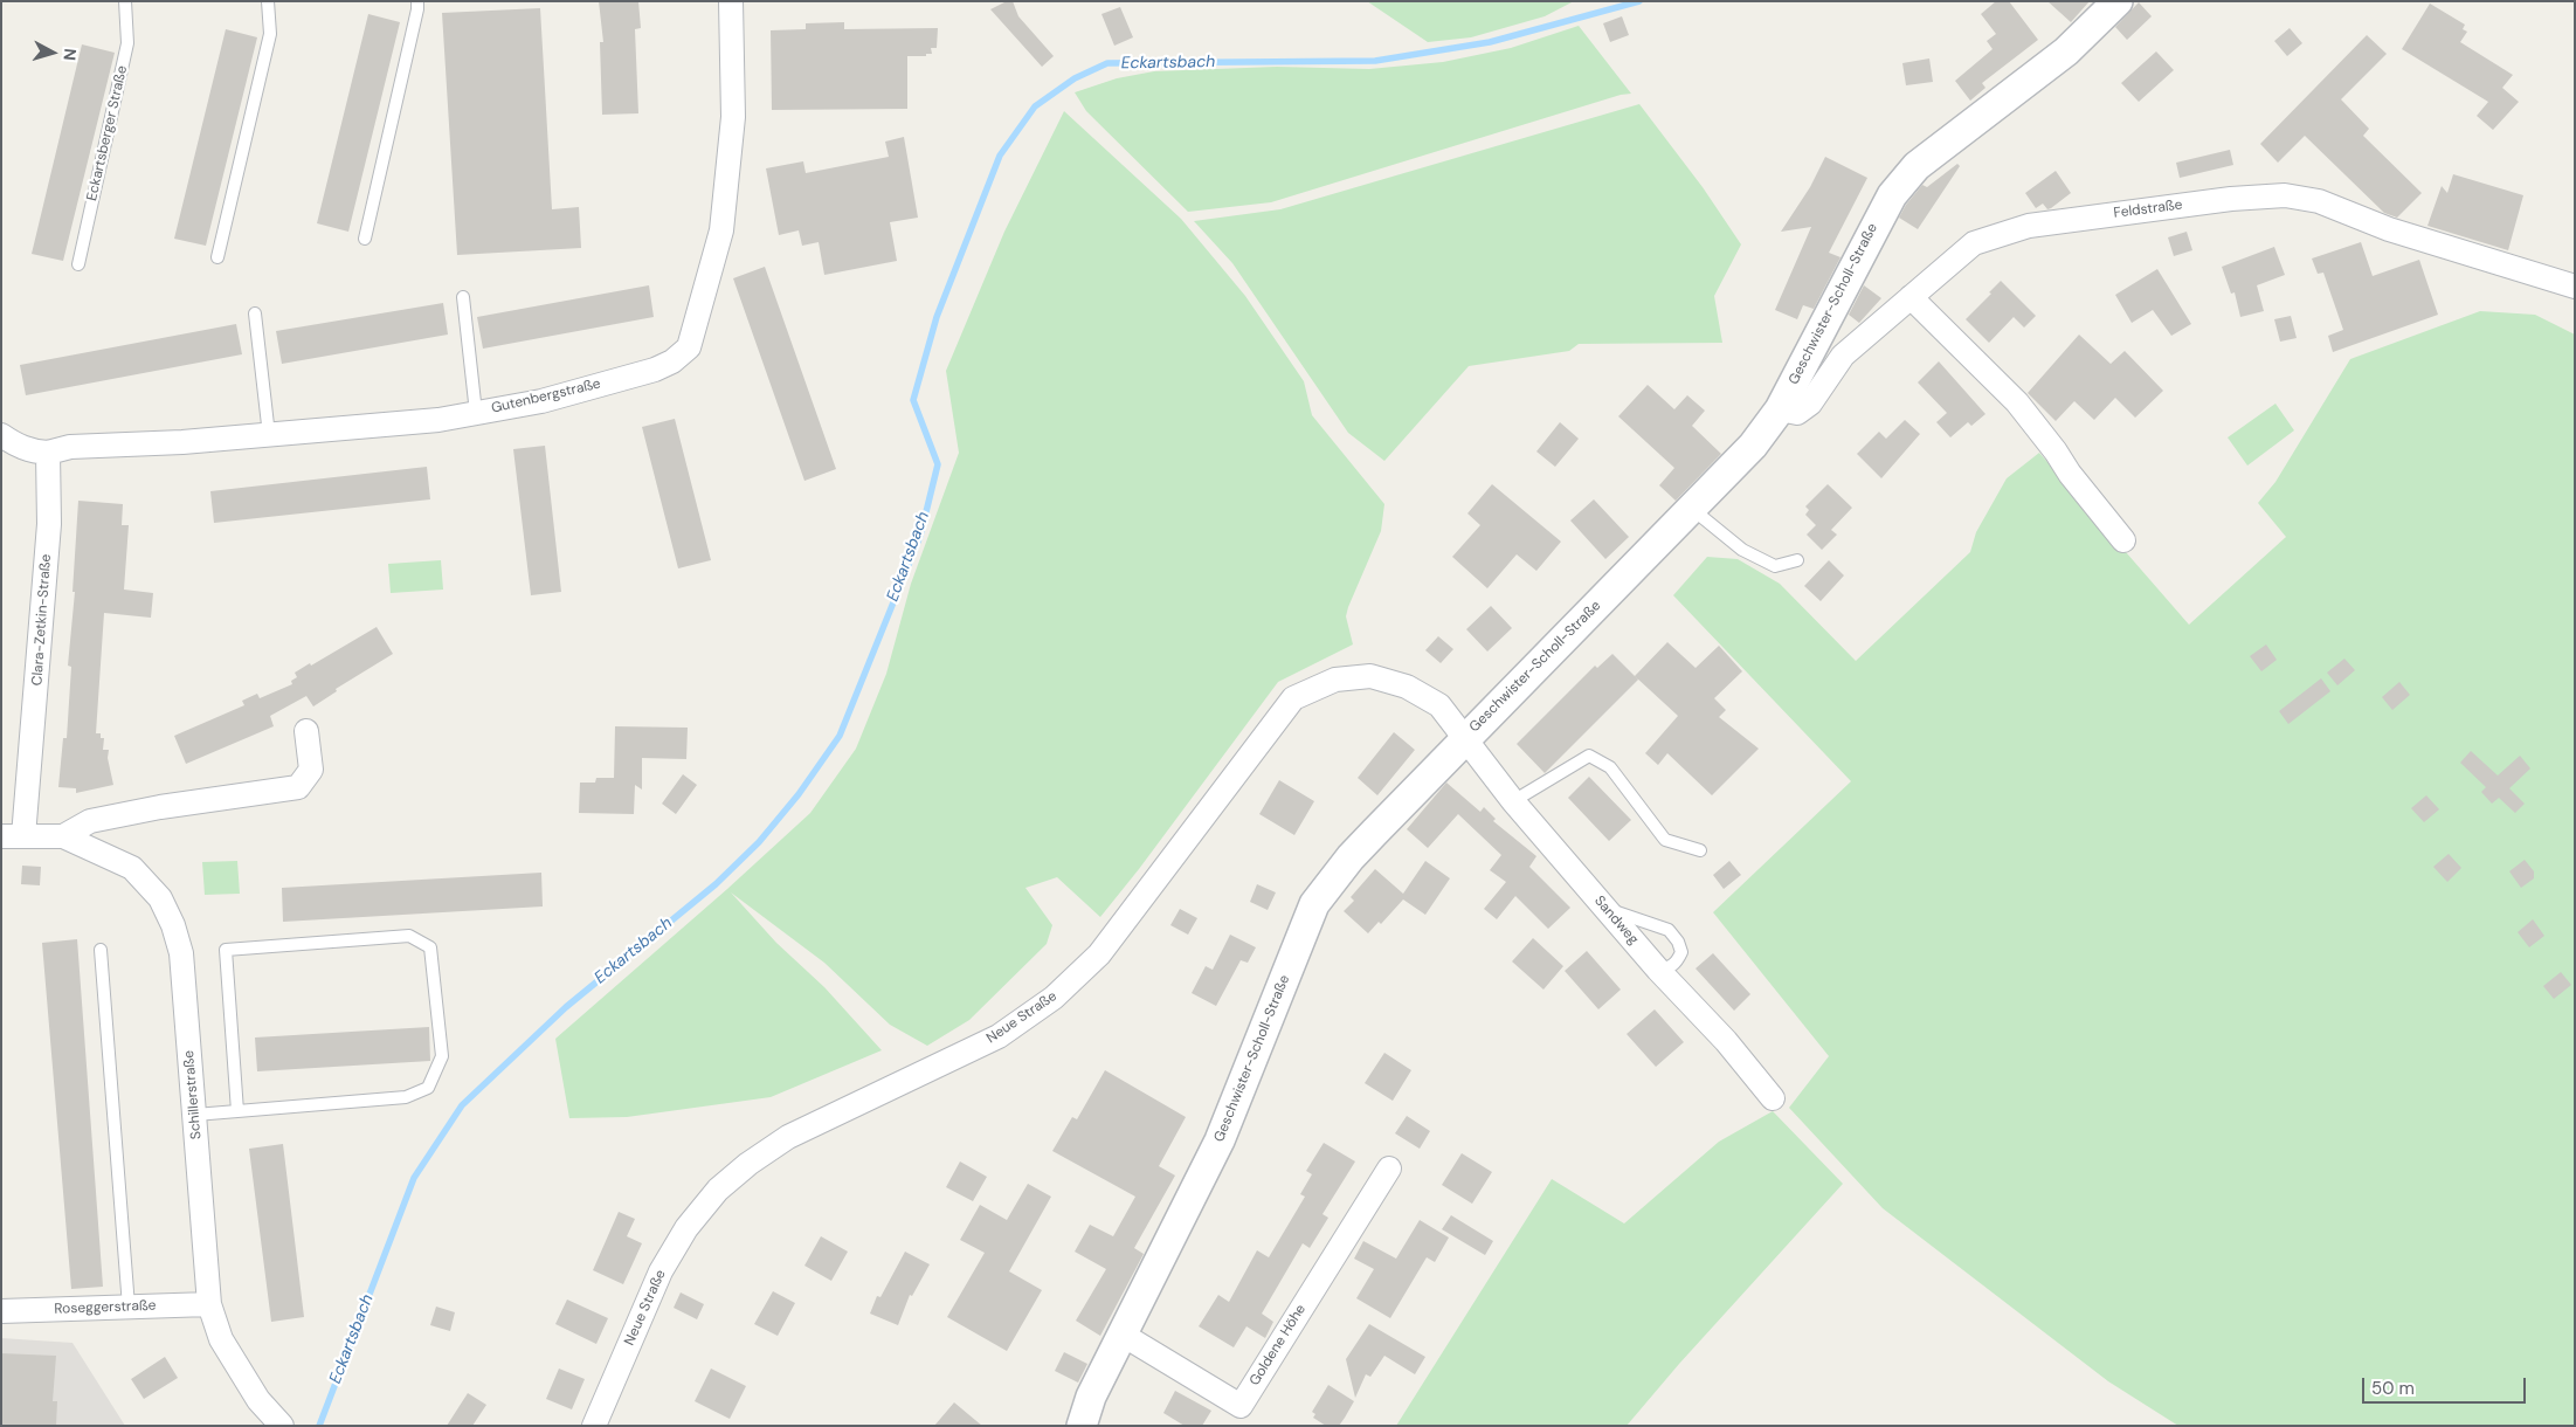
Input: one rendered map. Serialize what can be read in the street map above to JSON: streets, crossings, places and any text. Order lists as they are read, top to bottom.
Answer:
{
  "streets": {
    "street": [
      "Feldstraße",
      "Geschwister-Scholl-Straße",
      "Gutenbergstraße",
      "Clara-Zetkin-Straße",
      "Sandweg",
      "Neue Straße",
      "Schillerstraße",
      "Roseggerstraße",
      "Goldene Höhe"
    ],
    "lane": ["Eckartsberger Straße"]
  },
  "crossings": [
    ["Feldstraße", "Geschwister-Scholl-Straße"],
    ["Geschwister-Scholl-Straße", "Sandweg"],
    ["Geschwister-Scholl-Straße", "Neue Straße"],
    ["Geschwister-Scholl-Straße", "Goldene Höhe"],
    ["Gutenbergstraße", "Clara-Zetkin-Straße"],
    ["Clara-Zetkin-Straße", "Schillerstraße"],
    ["Sandweg", "Neue Straße"],
    ["Schillerstraße", "Roseggerstraße"]
  ],
  "water": ["Eckartsbach"],
  "scale_bar": "50 m",
  "north": "right"
}
